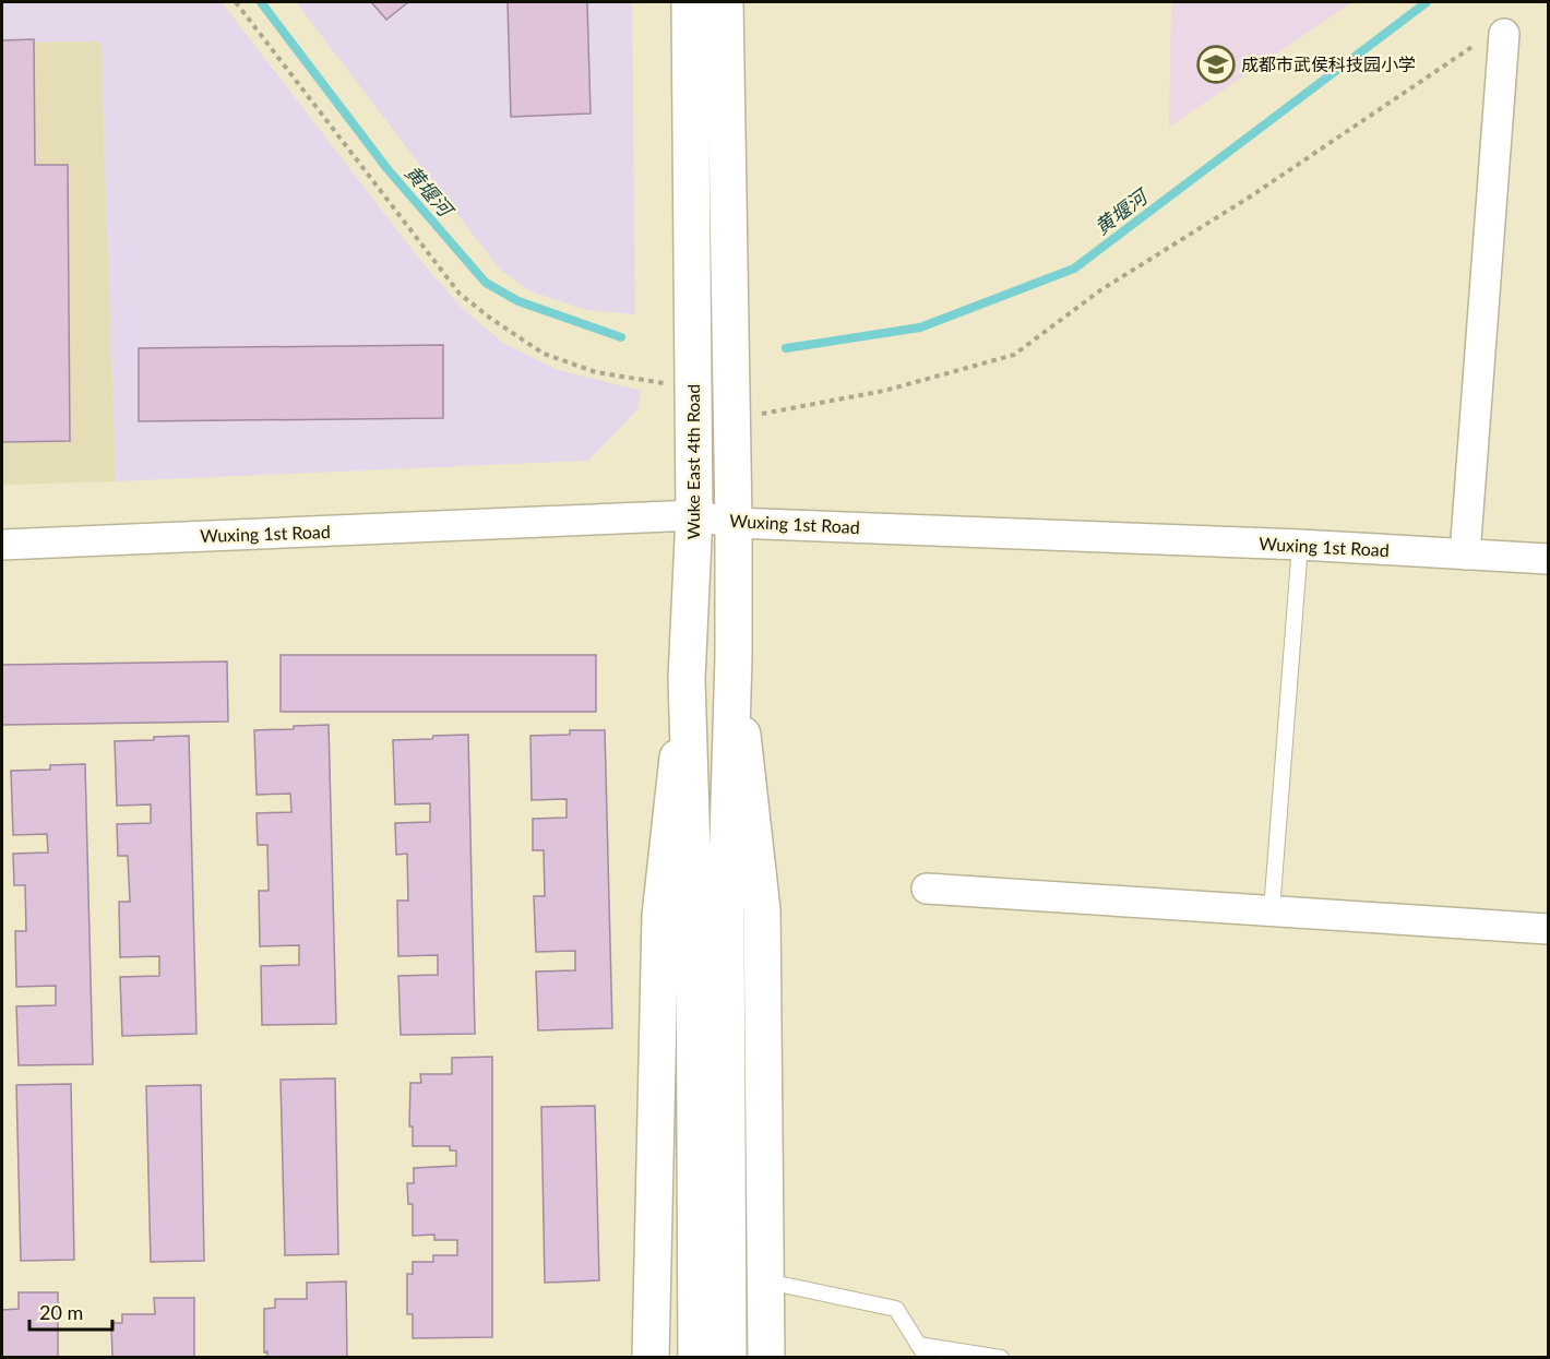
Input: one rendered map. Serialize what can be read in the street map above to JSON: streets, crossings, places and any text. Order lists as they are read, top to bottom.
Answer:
{
  "streets": {
    "main road": ["Wuke East 4th Road"],
    "street": ["Wuxing 1st Road"]
  },
  "crossings": [
    ["Wuke East 4th Road", "Wuxing 1st Road"]
  ],
  "water": ["黄堰河"],
  "places": {
    "school or university": ["成都市武侯科技园小学"]
  },
  "scale_bar": "20 m"
}
